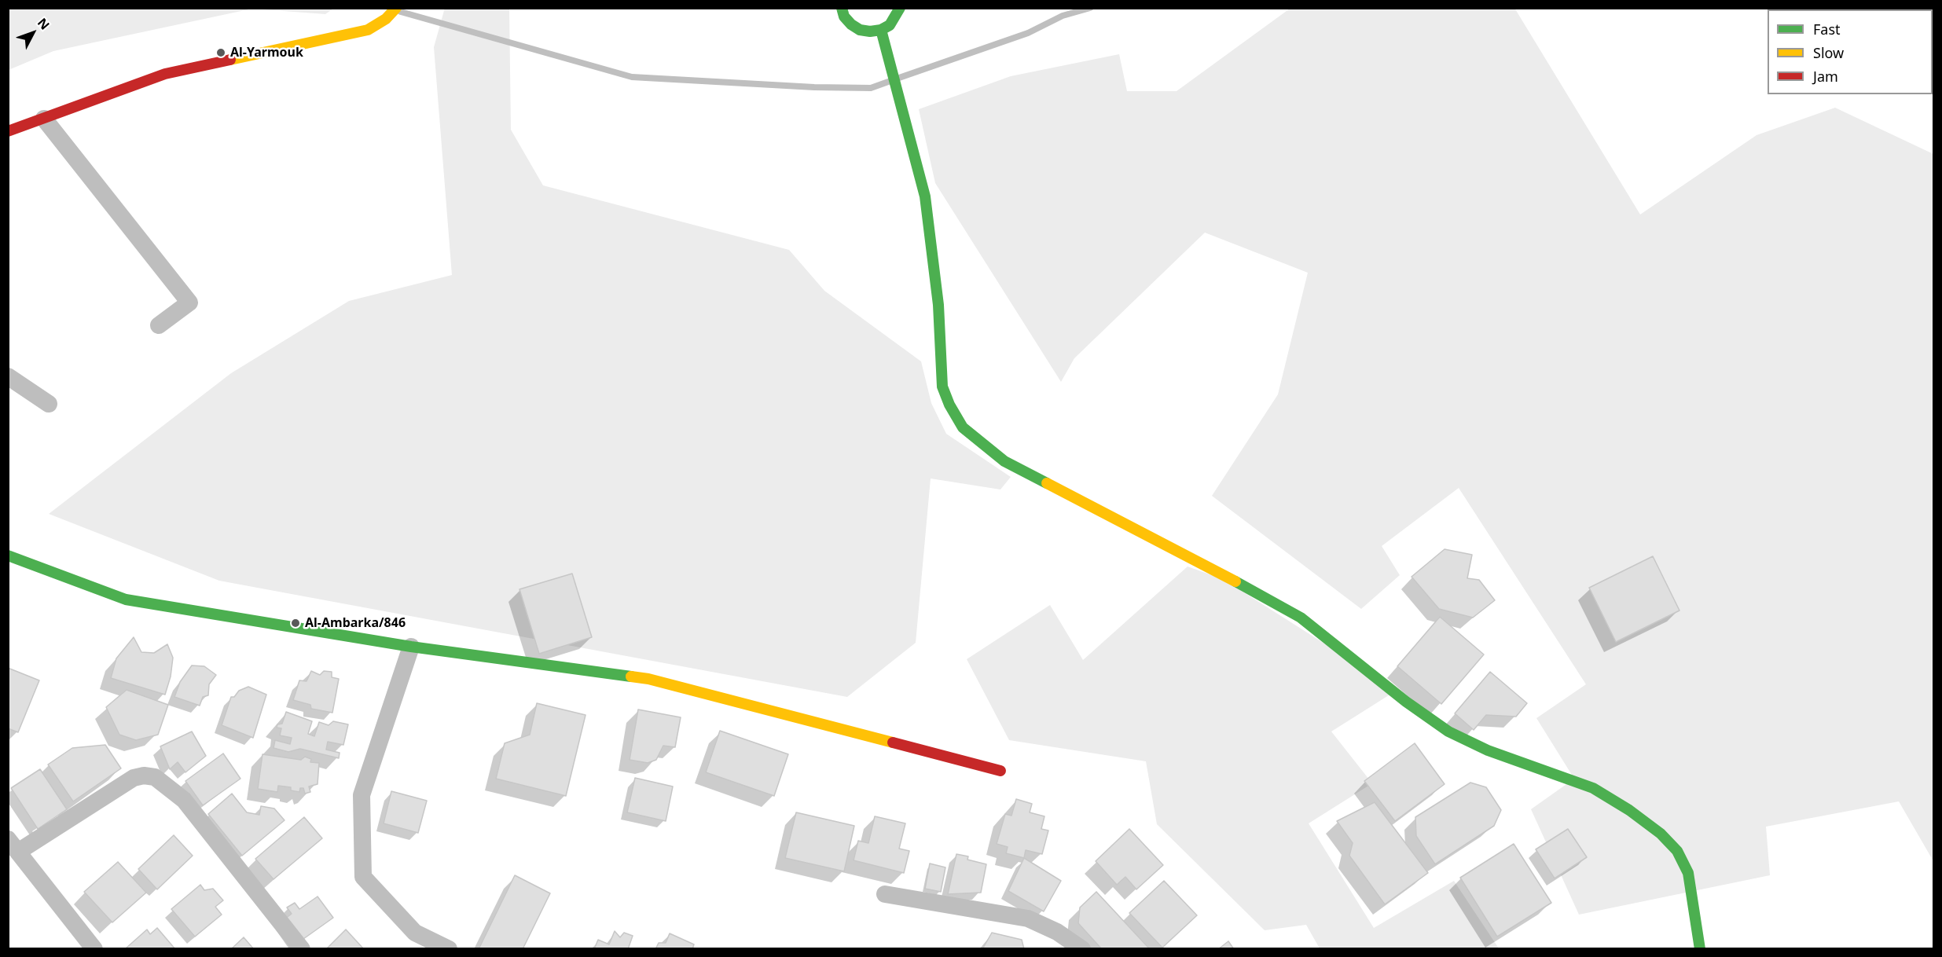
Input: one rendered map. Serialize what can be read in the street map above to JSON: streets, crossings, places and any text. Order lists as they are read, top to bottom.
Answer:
{
  "places": ["Al-Yarmouk", "Al-Ambarka/846"],
  "legend": ["Fast", "Slow", "Jam"],
  "north": "top right"
}
